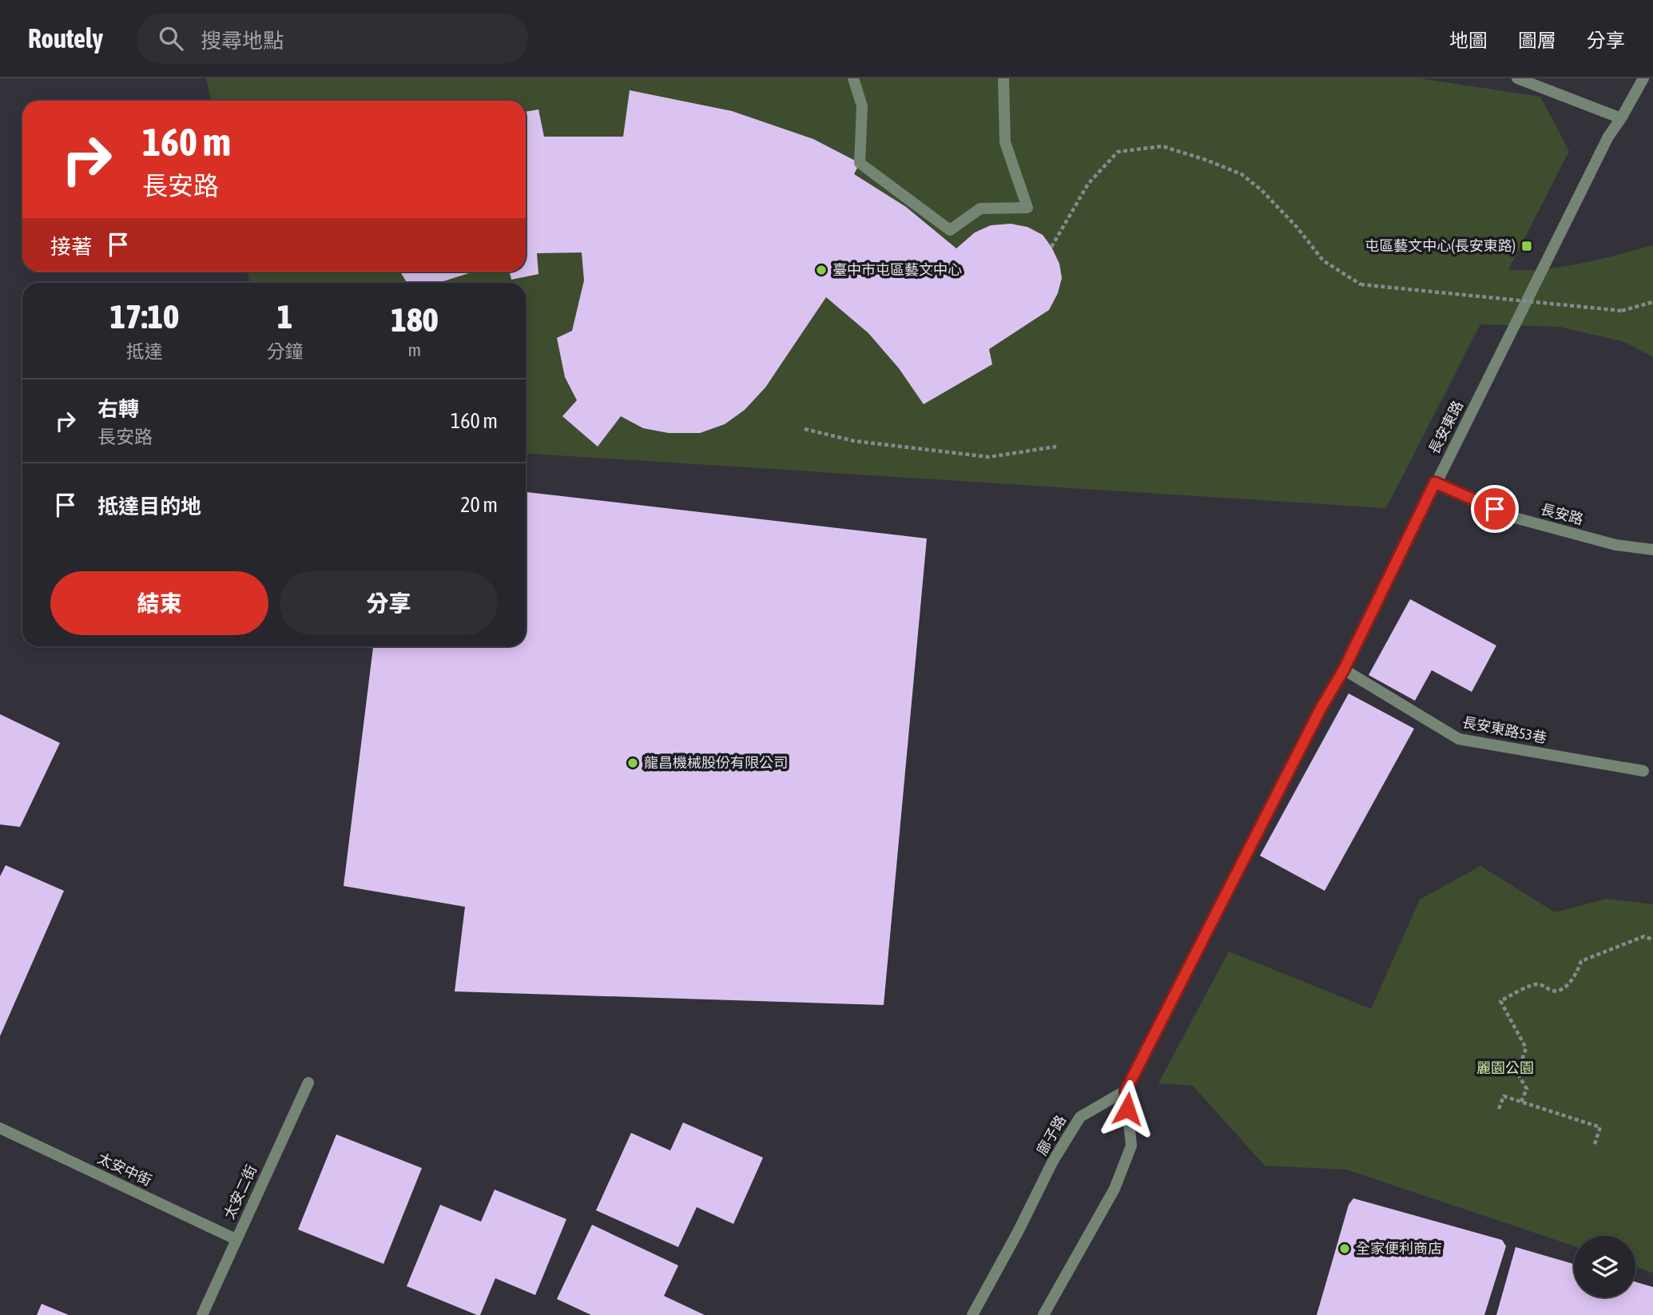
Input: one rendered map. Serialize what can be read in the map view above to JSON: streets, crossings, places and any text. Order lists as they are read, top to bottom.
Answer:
{
  "streets": {
    "street": [
      "長安東路",
      "長安路",
      "長安東路53巷",
      "廍子路",
      "太安中街",
      "太安二街"
    ]
  },
  "crossings": [
    ["長安東路", "長安路"],
    ["長安東路", "長安東路53巷"],
    ["長安東路", "廍子路"],
    ["太安中街", "太安二街"]
  ],
  "parks": ["麗園公園"],
  "places": {
    "transit": ["屯區藝文中心(長安東路)"],
    "other": ["臺中市屯區藝文中心", "龍昌機械股份有限公司", "全家便利商店"]
  },
  "page": {
    "header": "Routely",
    "search": "搜尋地點",
    "nav": ["地圖", "圖層", "分享"],
    "turn": ["160 m", "長安路"],
    "then": "接著",
    "eta": [
      "17:10",
      "抵達",
      "1",
      "分鐘",
      "180",
      "m"
    ],
    "list": [
      {
        "name": "右轉",
        "note": "長安路",
        "value": "160 m"
      },
      {
        "name": "抵達目的地",
        "value": "20 m"
      }
    ],
    "buttons": ["結束", "分享"]
  }
}
